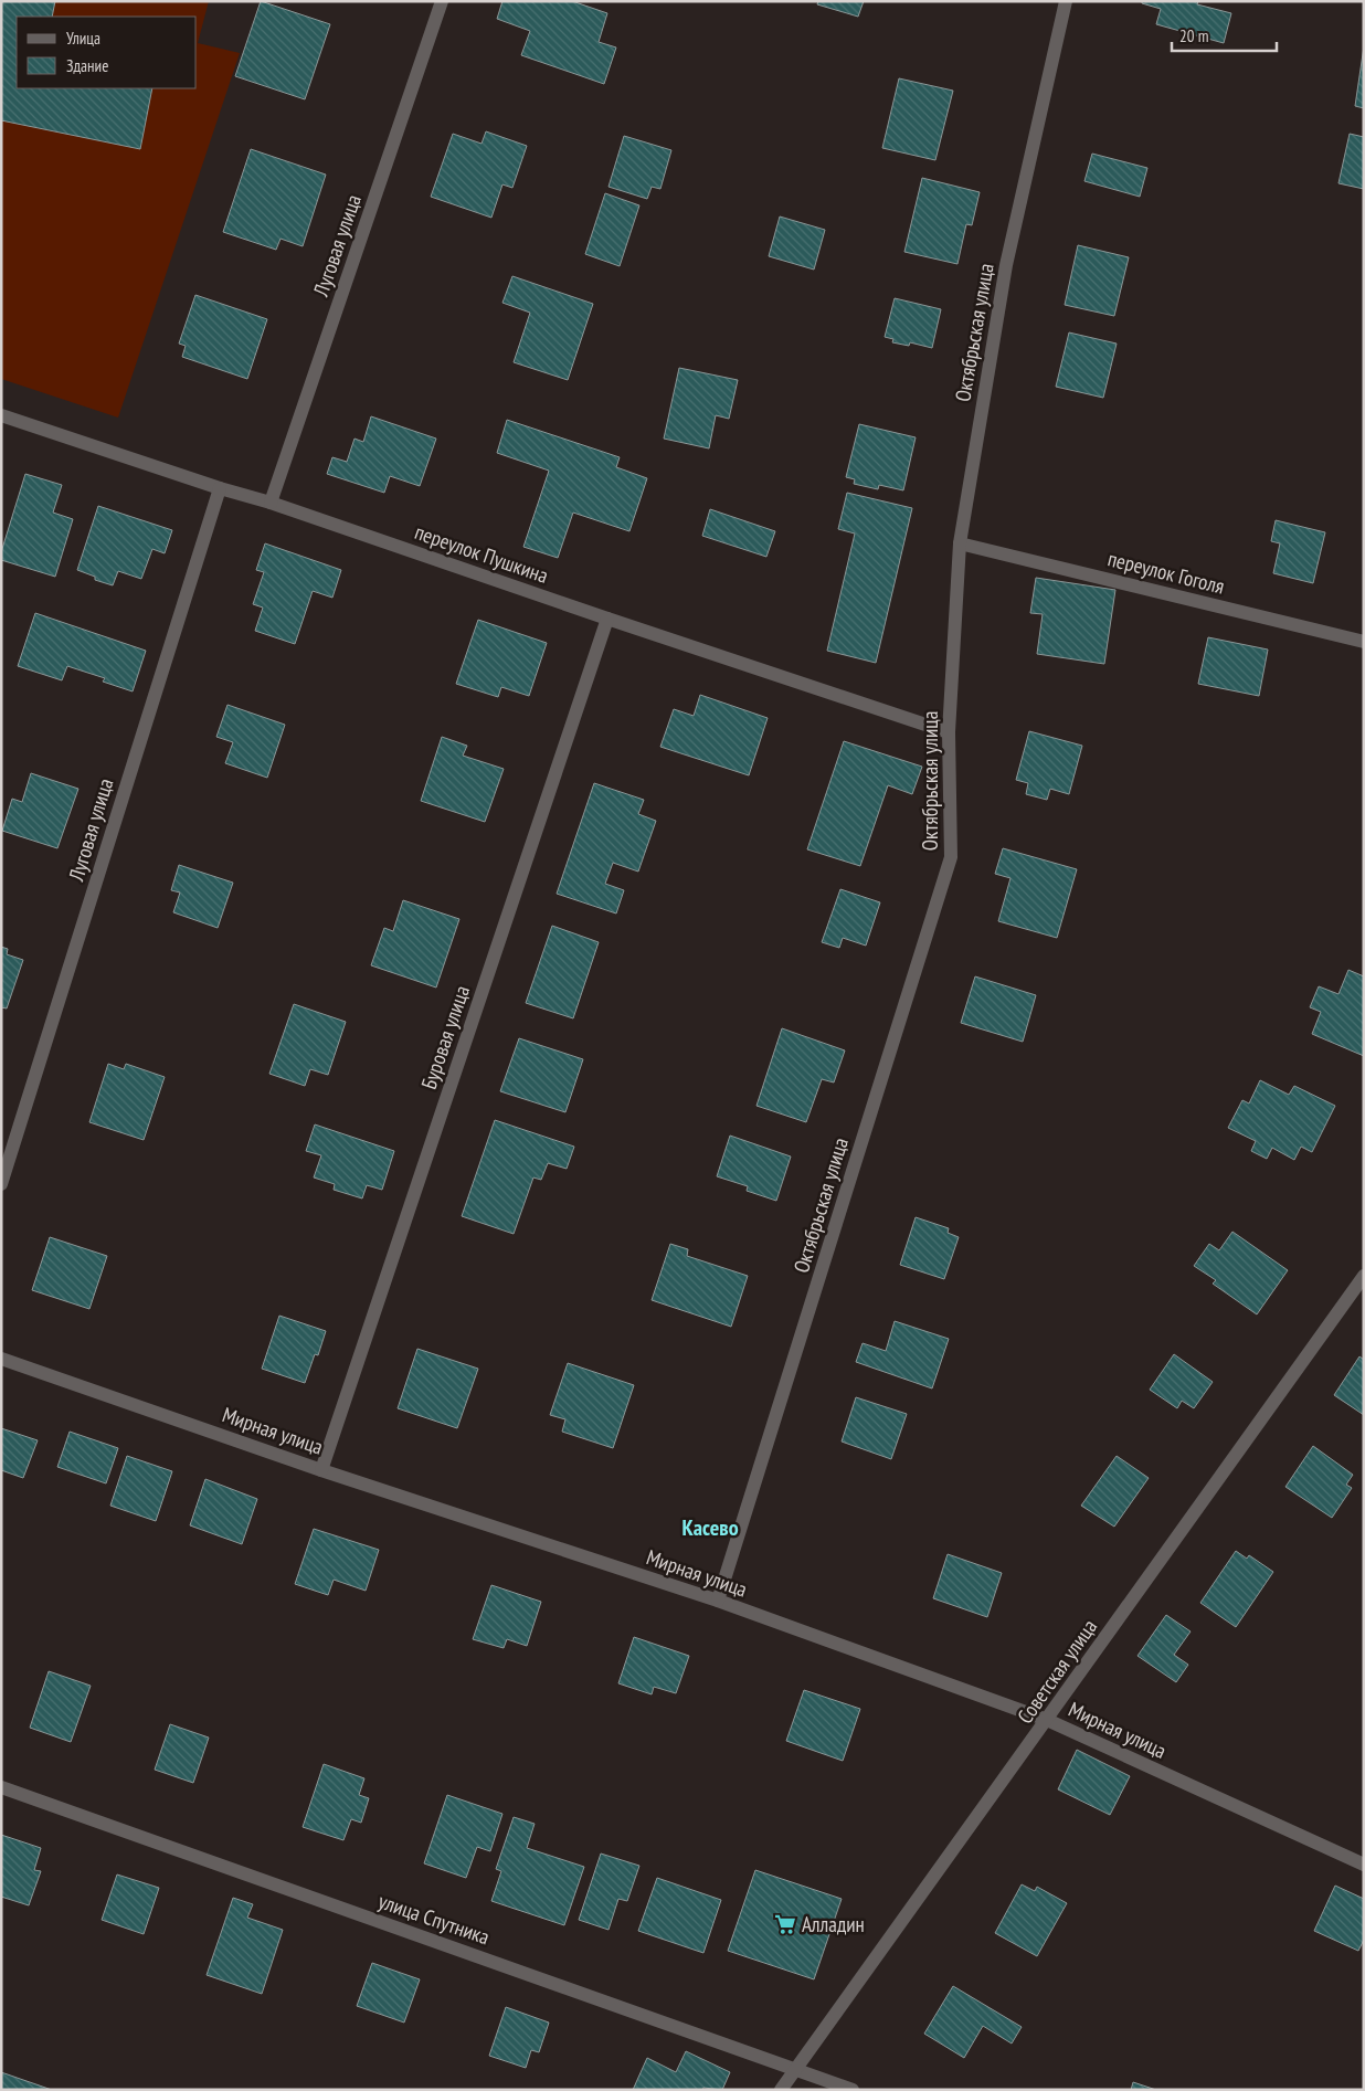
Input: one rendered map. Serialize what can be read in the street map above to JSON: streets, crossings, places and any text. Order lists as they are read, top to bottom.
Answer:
{
  "streets": {
    "street": [
      "Луговая улица",
      "Октябрьская улица",
      "переулок Пушкина",
      "переулок Гоголя",
      "Буровая улица",
      "Мирная улица",
      "Советская улица",
      "улица Спутника"
    ]
  },
  "crossings": [
    ["Луговая улица", "переулок Пушкина"],
    ["Октябрьская улица", "переулок Пушкина"],
    ["Октябрьская улица", "переулок Гоголя"],
    ["Октябрьская улица", "Мирная улица"],
    ["переулок Пушкина", "Буровая улица"],
    ["Буровая улица", "Мирная улица"],
    ["Мирная улица", "Советская улица"],
    ["Советская улица", "улица Спутника"]
  ],
  "districts": ["Касево"],
  "places": {
    "supermarket": ["Алладин"]
  },
  "legend": ["Улица", "Здание"],
  "scale_bar": "20 m"
}
